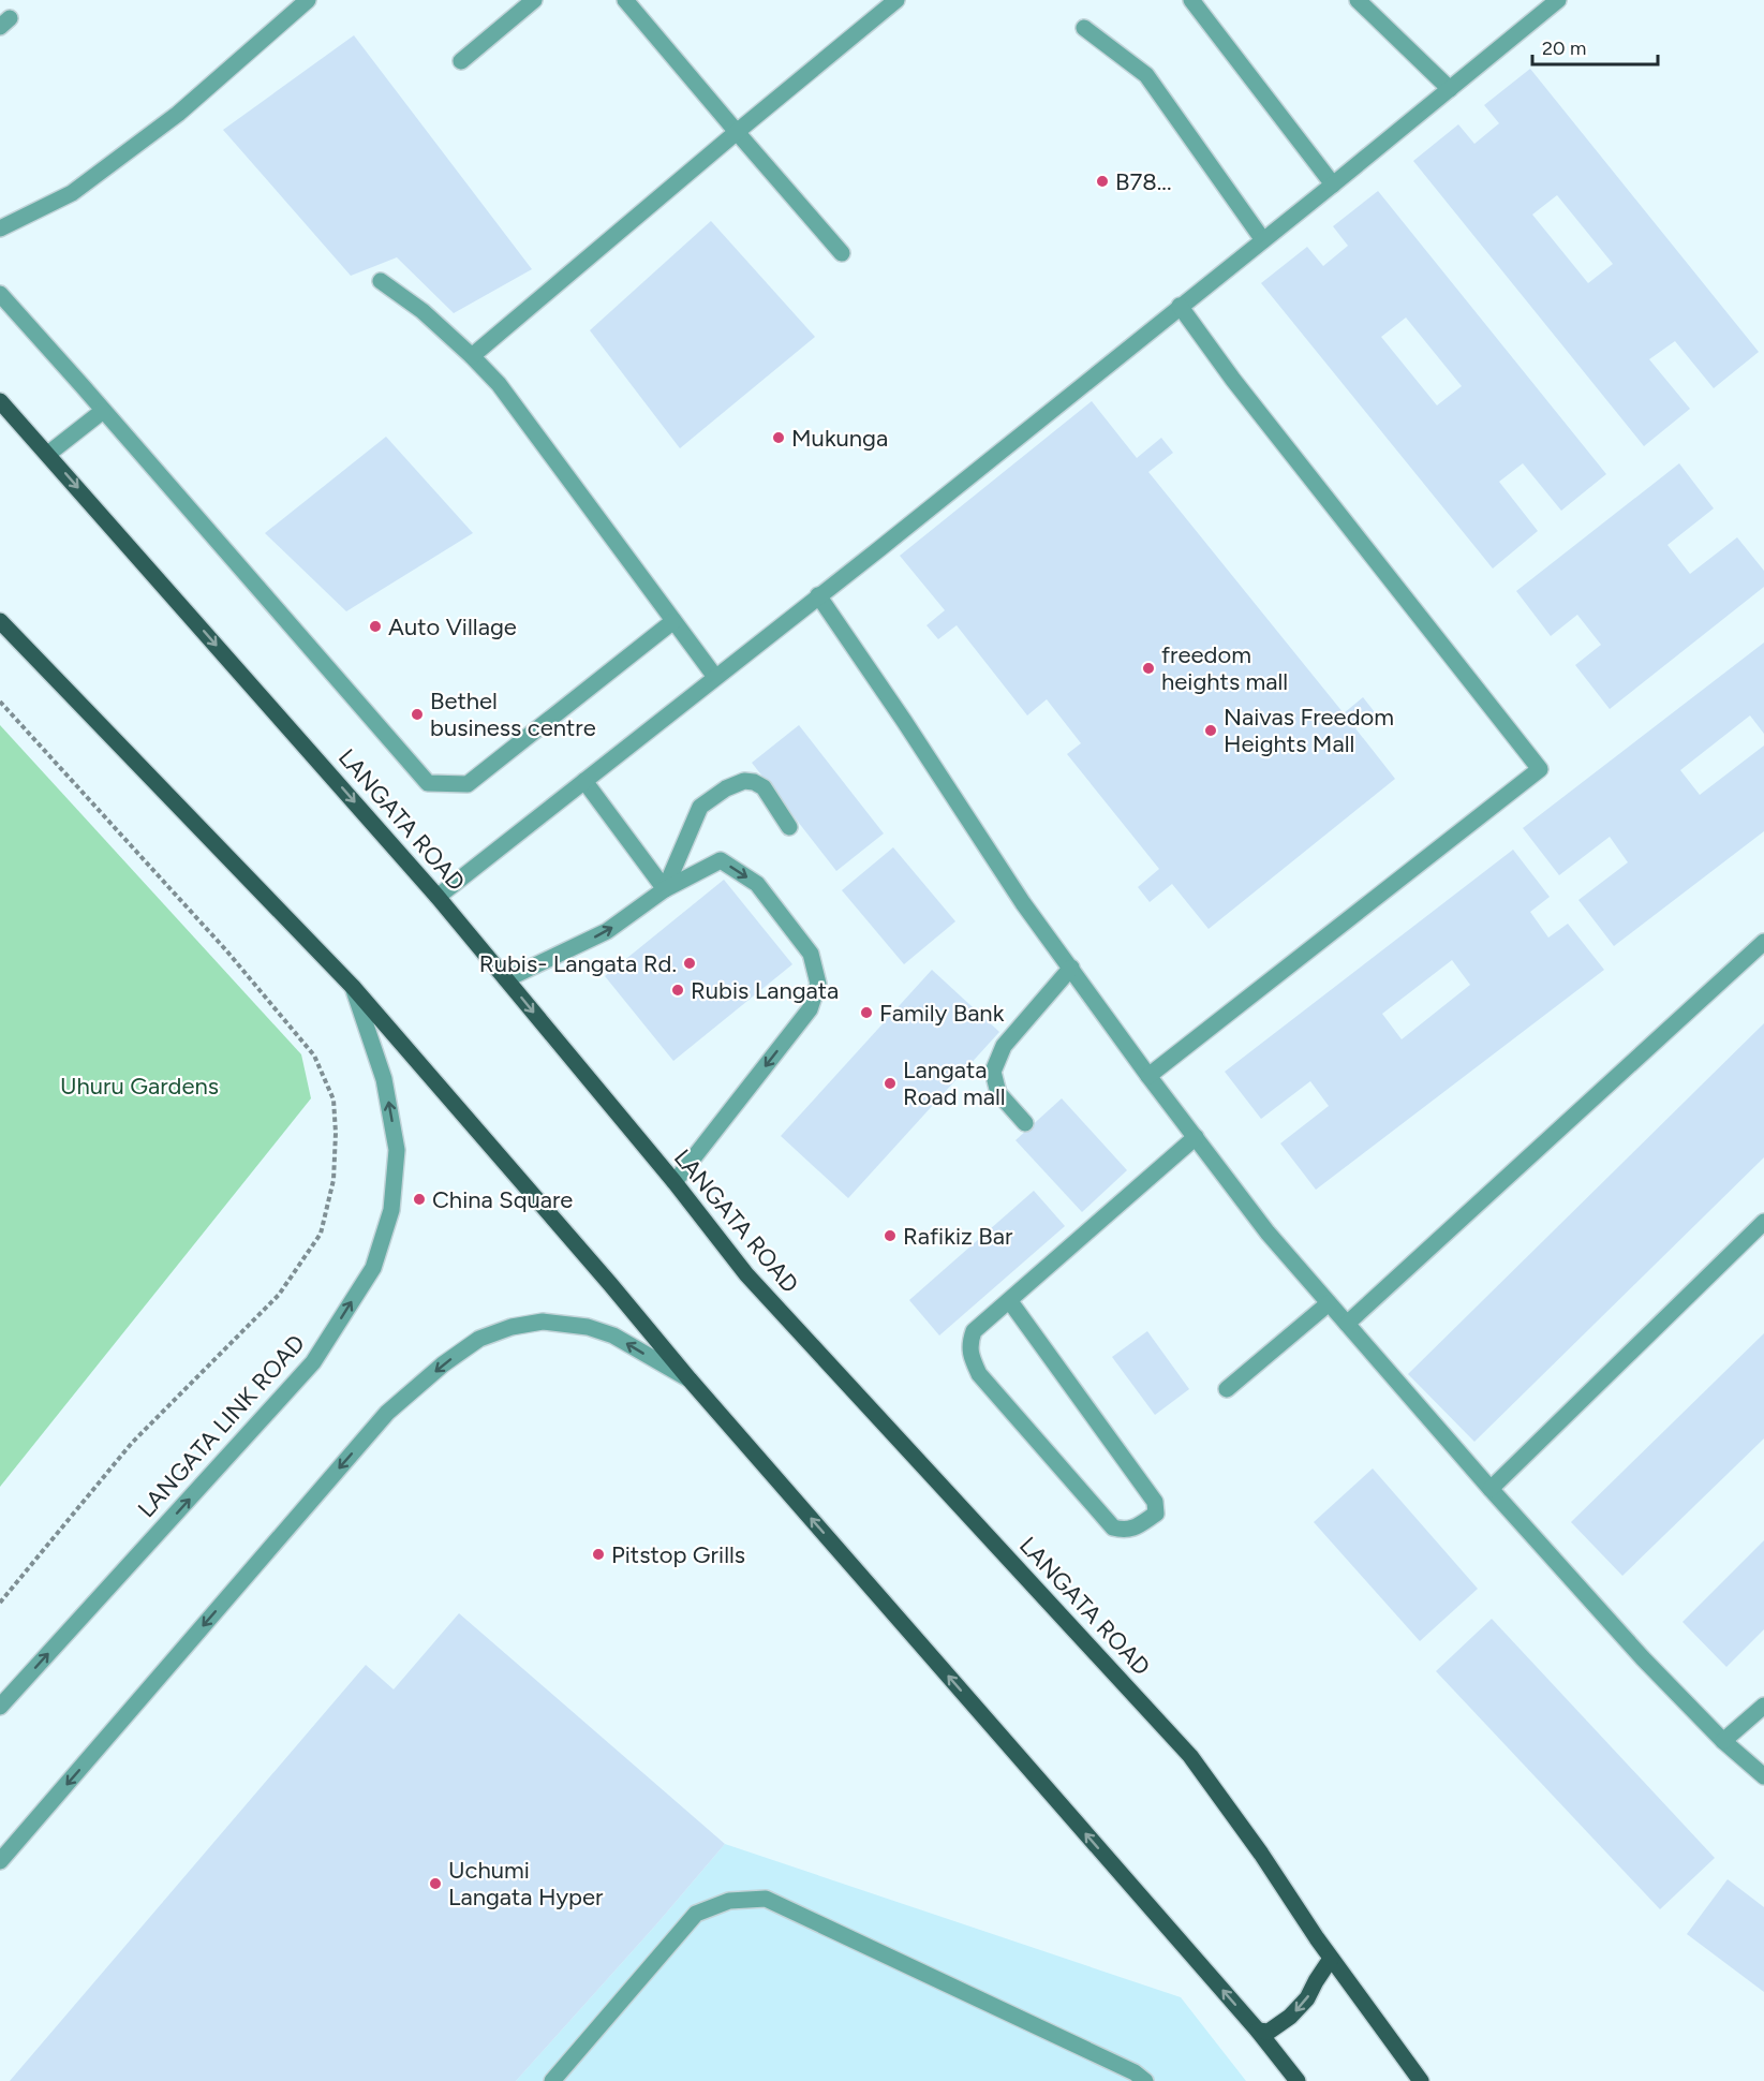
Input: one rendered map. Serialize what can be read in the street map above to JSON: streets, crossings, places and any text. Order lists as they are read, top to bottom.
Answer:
{
  "streets": {
    "main road": ["LANGATA ROAD"],
    "street": ["LANGATA LINK ROAD"]
  },
  "one_way": ["LANGATA LINK ROAD"],
  "parks": ["Uhuru Gardens"],
  "places": [
    "B78...",
    "Mukunga",
    "Auto Village",
    "freedom heights mall",
    "Bethel business centre",
    "Naivas Freedom Heights Mall",
    "Rubis- Langata Rd.",
    "Rubis Langata",
    "Family Bank",
    "Langata Road mall",
    "China Square",
    "Rafikiz Bar",
    "Pitstop Grills",
    "Uchumi Langata Hyper"
  ],
  "scale_bar": "20 m"
}
